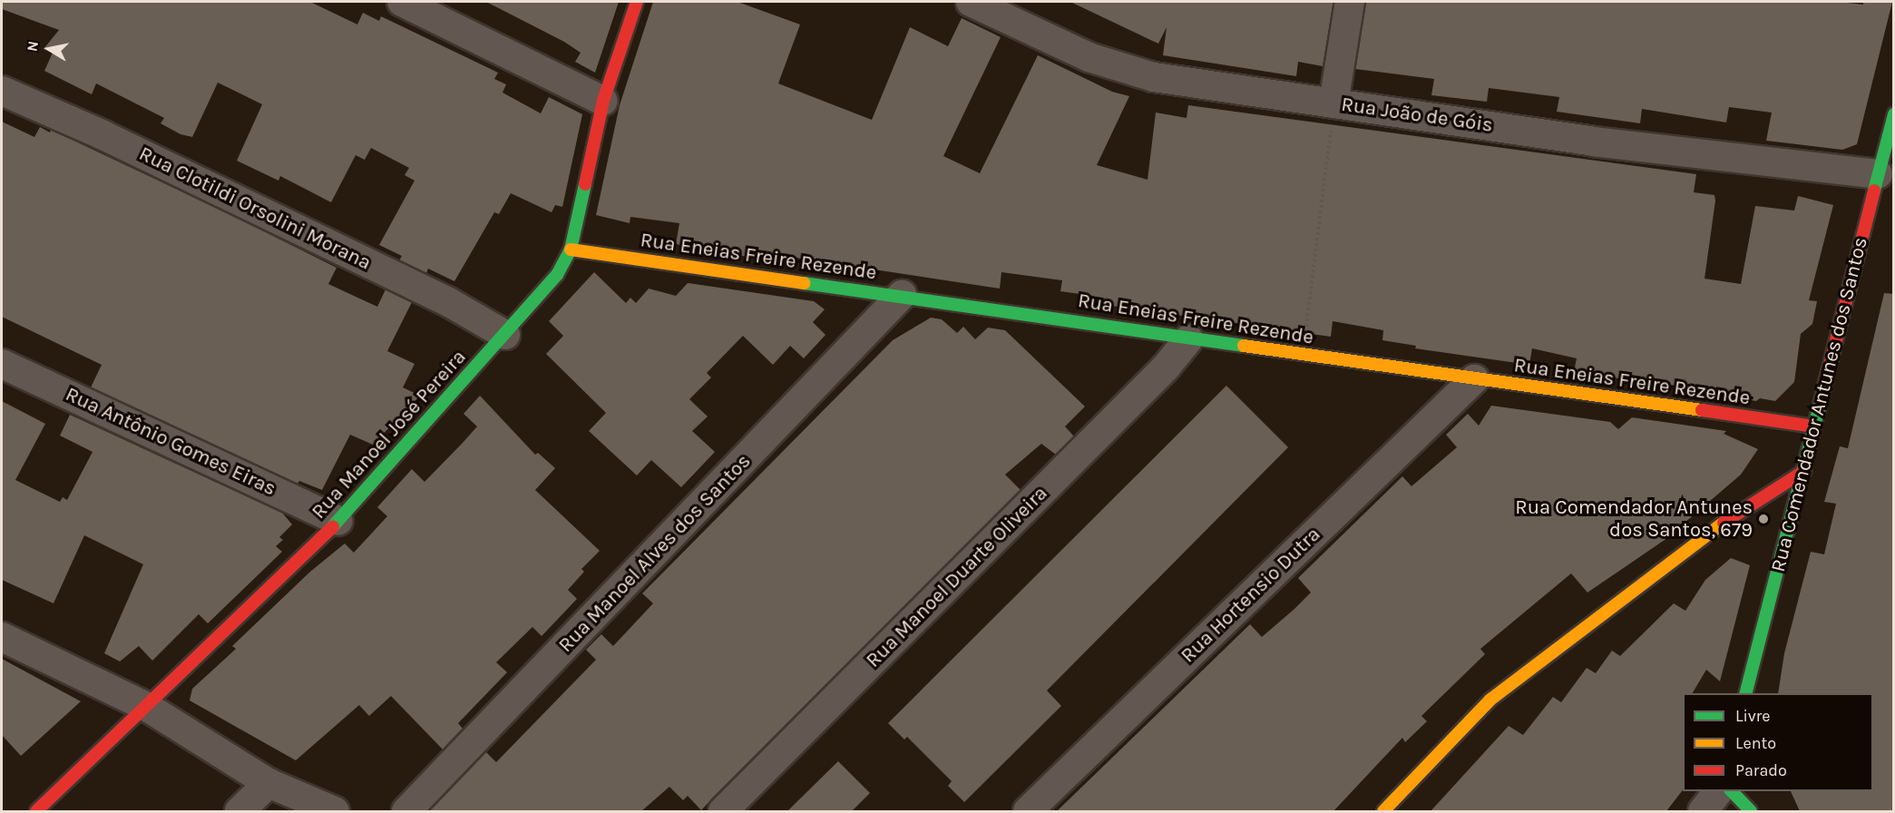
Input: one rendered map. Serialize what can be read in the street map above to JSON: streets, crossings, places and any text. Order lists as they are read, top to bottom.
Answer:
{
  "streets": {
    "street": [
      "Rua João de Góis",
      "Rua Clotildi Orsolini Morana",
      "Rua Eneias Freire Rezende",
      "Rua Comendador Antunes dos Santos",
      "Rua Manoel José Pereira",
      "Rua Antônio Gomes Eiras",
      "Rua Manoel Alves dos Santos",
      "Rua Manoel Duarte Oliveira",
      "Rua Hortensio Dutra"
    ]
  },
  "crossings": [
    ["Rua João de Góis", "Rua Comendador Antunes dos Santos"],
    ["Rua Clotildi Orsolini Morana", "Rua Manoel José Pereira"],
    ["Rua Eneias Freire Rezende", "Rua Comendador Antunes dos Santos"],
    ["Rua Eneias Freire Rezende", "Rua Manoel José Pereira"],
    ["Rua Eneias Freire Rezende", "Rua Manoel Alves dos Santos"],
    ["Rua Eneias Freire Rezende", "Rua Manoel Duarte Oliveira"],
    ["Rua Eneias Freire Rezende", "Rua Hortensio Dutra"],
    ["Rua Manoel José Pereira", "Rua Antônio Gomes Eiras"]
  ],
  "places": ["Rua Comendador Antunes dos Santos, 679"],
  "legend": ["Livre", "Lento", "Parado"],
  "north": "left"
}
